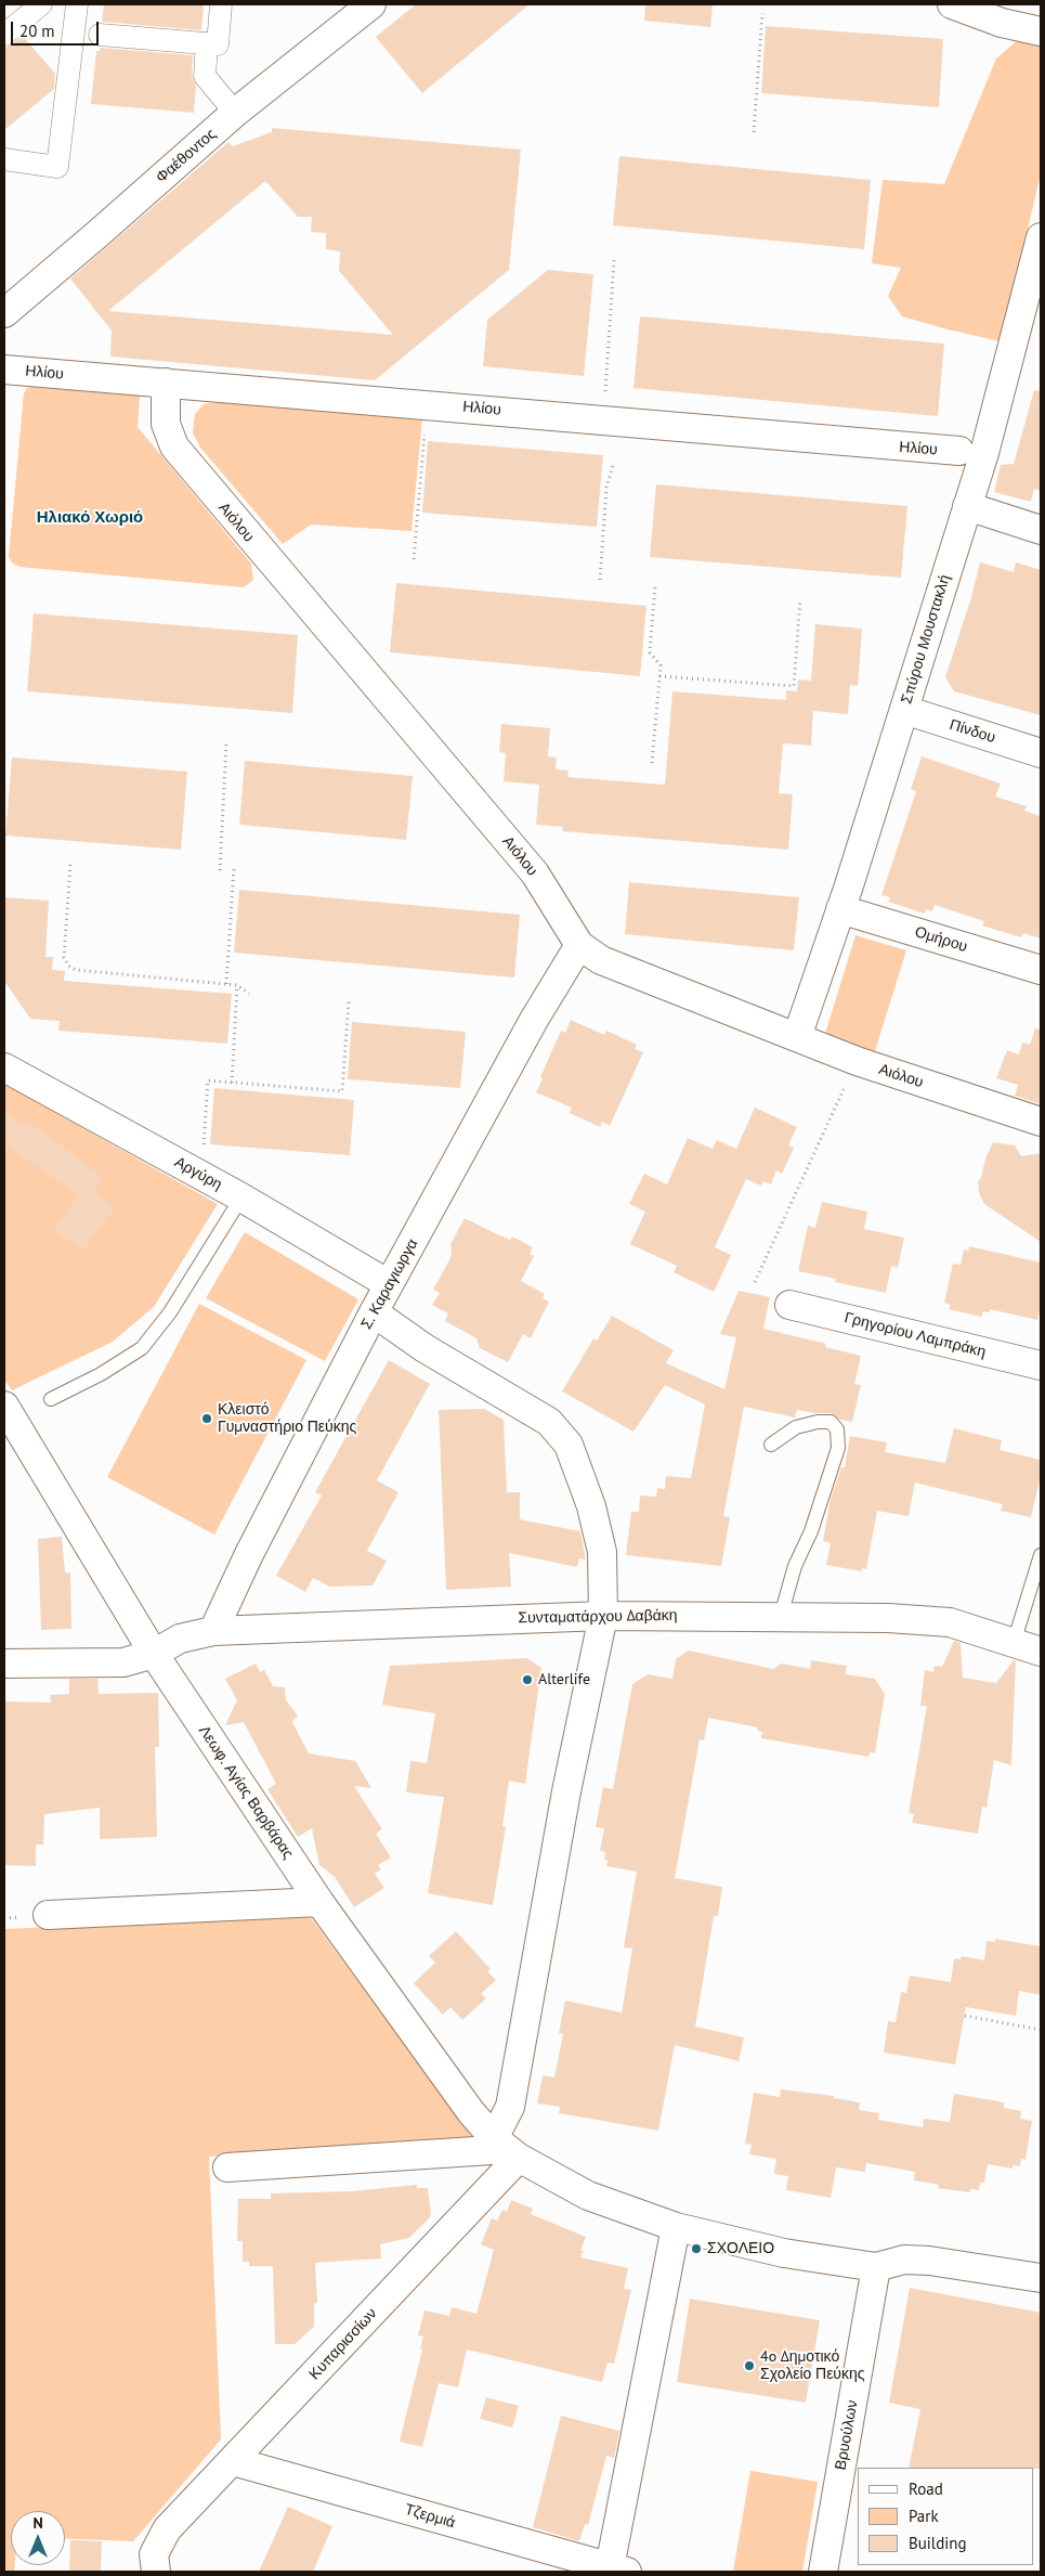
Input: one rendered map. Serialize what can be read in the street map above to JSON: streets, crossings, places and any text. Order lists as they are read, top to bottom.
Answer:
{
  "streets": {
    "street": [
      "Φαέθοντος",
      "Ηλίου",
      "Αιόλου",
      "Σπύρου Μουστακλή",
      "Πίνδου",
      "Ομήρου",
      "Αργύρη",
      "Σ. Καραγιωργα",
      "Γρηγορίου Λαμπράκη",
      "Συνταματάρχου Δαβάκη",
      "Λεωφ. Αγίας Βαρβάρας",
      "Κυπαρισσίων",
      "Βρυούλων",
      "Τζερμιά"
    ]
  },
  "crossings": [
    ["Ηλίου", "Αιόλου"],
    ["Αιόλου", "Σπύρου Μουστακλή"],
    ["Αιόλου", "Σ. Καραγιωργα"],
    ["Σπύρου Μουστακλή", "Πίνδου"],
    ["Σπύρου Μουστακλή", "Ομήρου"],
    ["Αργύρη", "Σ. Καραγιωργα"],
    ["Σ. Καραγιωργα", "Συνταματάρχου Δαβάκη"],
    ["Σ. Καραγιωργα", "Κυπαρισσίων"],
    ["Συνταματάρχου Δαβάκη", "Λεωφ. Αγίας Βαρβάρας"],
    ["Συνταματάρχου Δαβάκη", "Κυπαρισσίων"],
    ["Λεωφ. Αγίας Βαρβάρας", "Κυπαρισσίων"],
    ["Κυπαρισσίων", "Τζερμιά"]
  ],
  "districts": ["Ηλιακό Χωριό"],
  "places": [
    "Κλειστό Γυμναστήριο Πεύκης",
    "Alterlife",
    "ΣΧΟΛΕΙΟ",
    "4o Δημοτικό Σχολείο Πεύκης"
  ],
  "legend": ["Road", "Park", "Building"],
  "scale_bar": "20 m",
  "north": "top"
}
